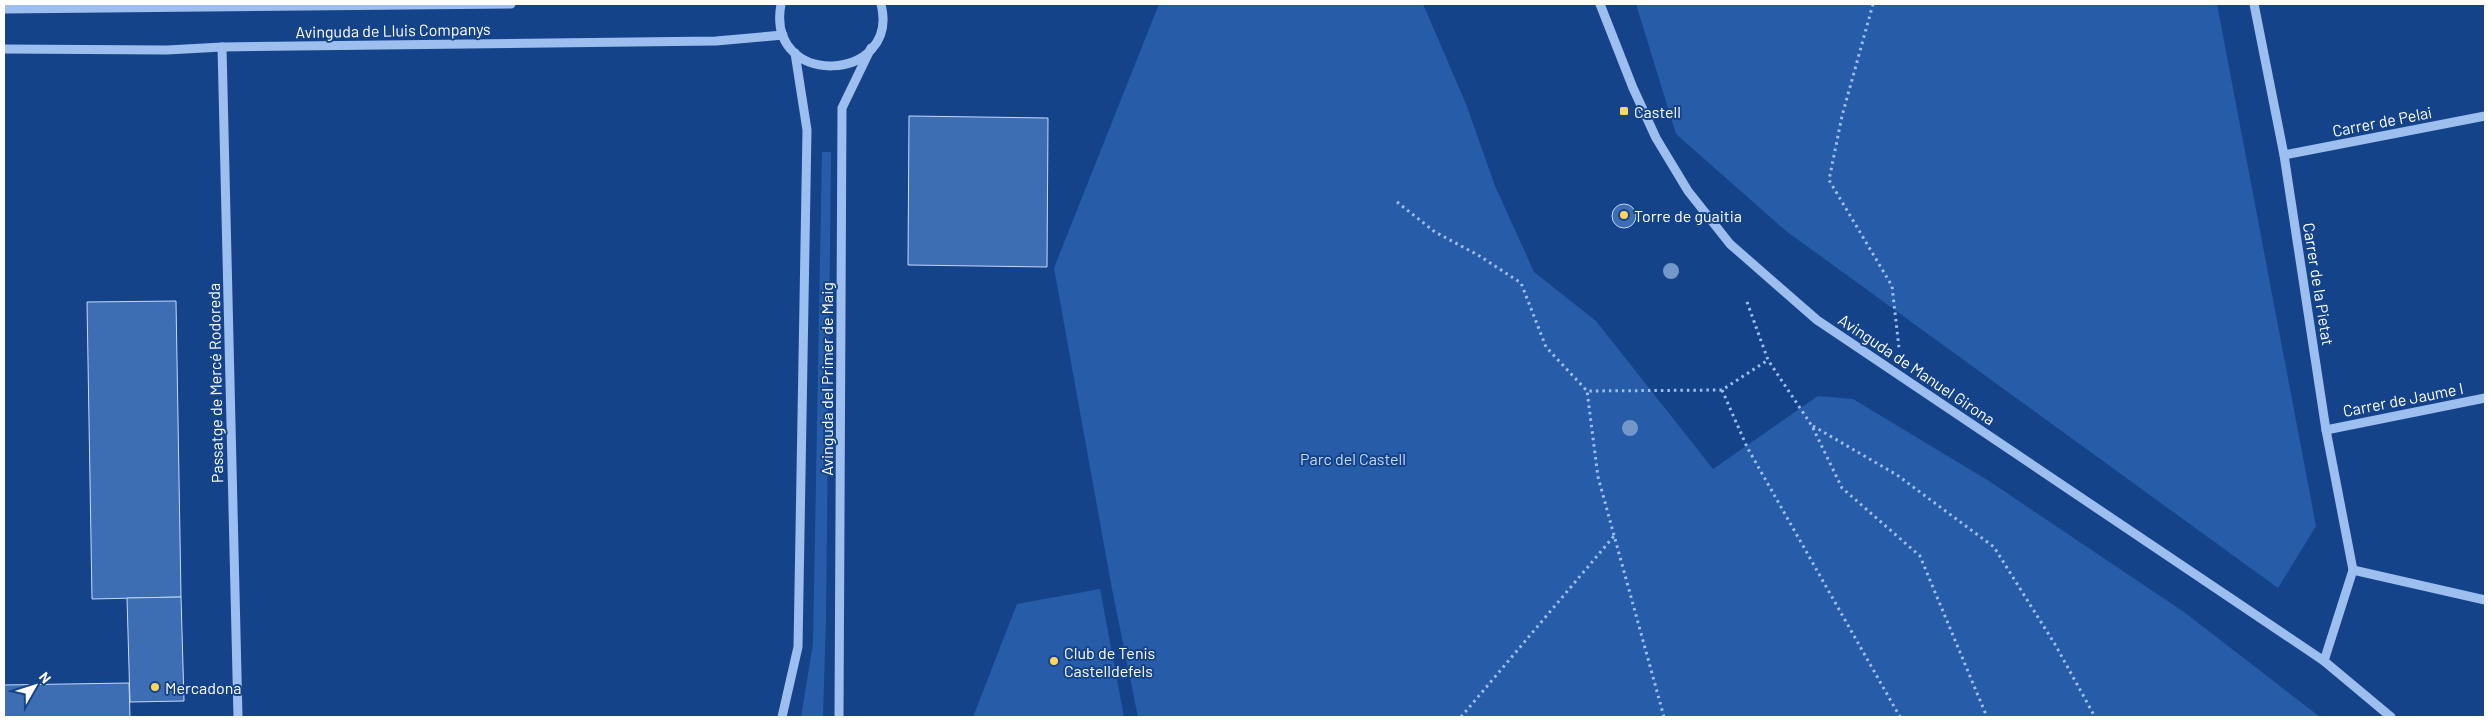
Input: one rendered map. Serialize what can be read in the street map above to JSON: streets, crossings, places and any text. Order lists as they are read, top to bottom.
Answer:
{
  "streets": {
    "street": [
      "Avinguda de Lluis Companys",
      "Carrer de Pelai",
      "Carrer de la Pietat",
      "Avinguda de Manuel Girona",
      "Avinguda del Primer de Maig",
      "Passatge de Mercé Rodoreda",
      "Carrer de Jaume I"
    ]
  },
  "crossings": [
    ["Avinguda de Lluis Companys", "Passatge de Mercé Rodoreda"],
    ["Carrer de Pelai", "Carrer de la Pietat"],
    ["Carrer de la Pietat", "Carrer de Jaume I"]
  ],
  "parks": ["Parc del Castell"],
  "places": {
    "transit": ["Castell"],
    "other": ["Torre de guaitia", "Club de Tenis Castelldefels", "Mercadona"]
  },
  "north": "top right"
}
